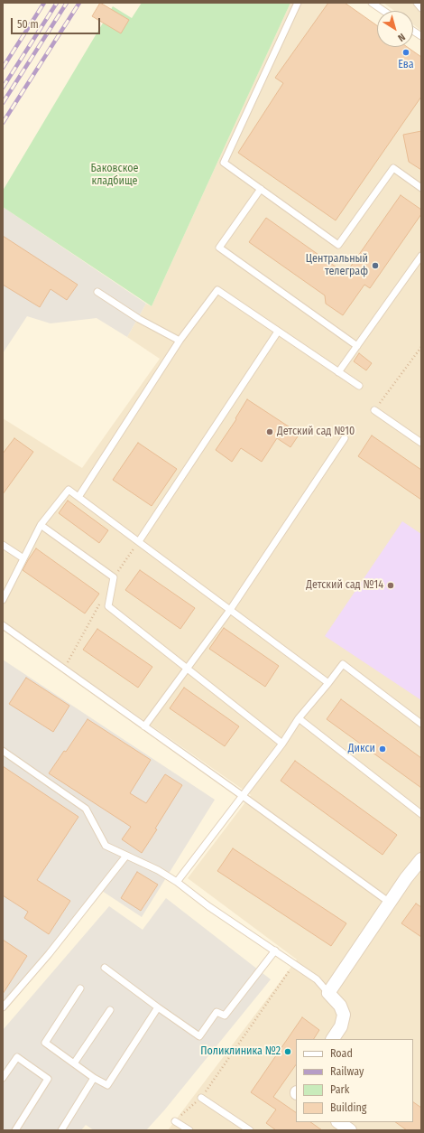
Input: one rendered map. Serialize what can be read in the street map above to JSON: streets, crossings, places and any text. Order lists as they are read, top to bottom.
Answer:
{
  "parks": ["Баковское кладбище"],
  "places": [
    "Ева",
    "Центральный телеграф",
    "Детский сад №10",
    "Детский сад №14",
    "Дикси",
    "Поликлиника №2"
  ],
  "legend": [
    "Road",
    "Railway",
    "Park",
    "Building"
  ],
  "scale_bar": "50 m",
  "north": "bottom right"
}
